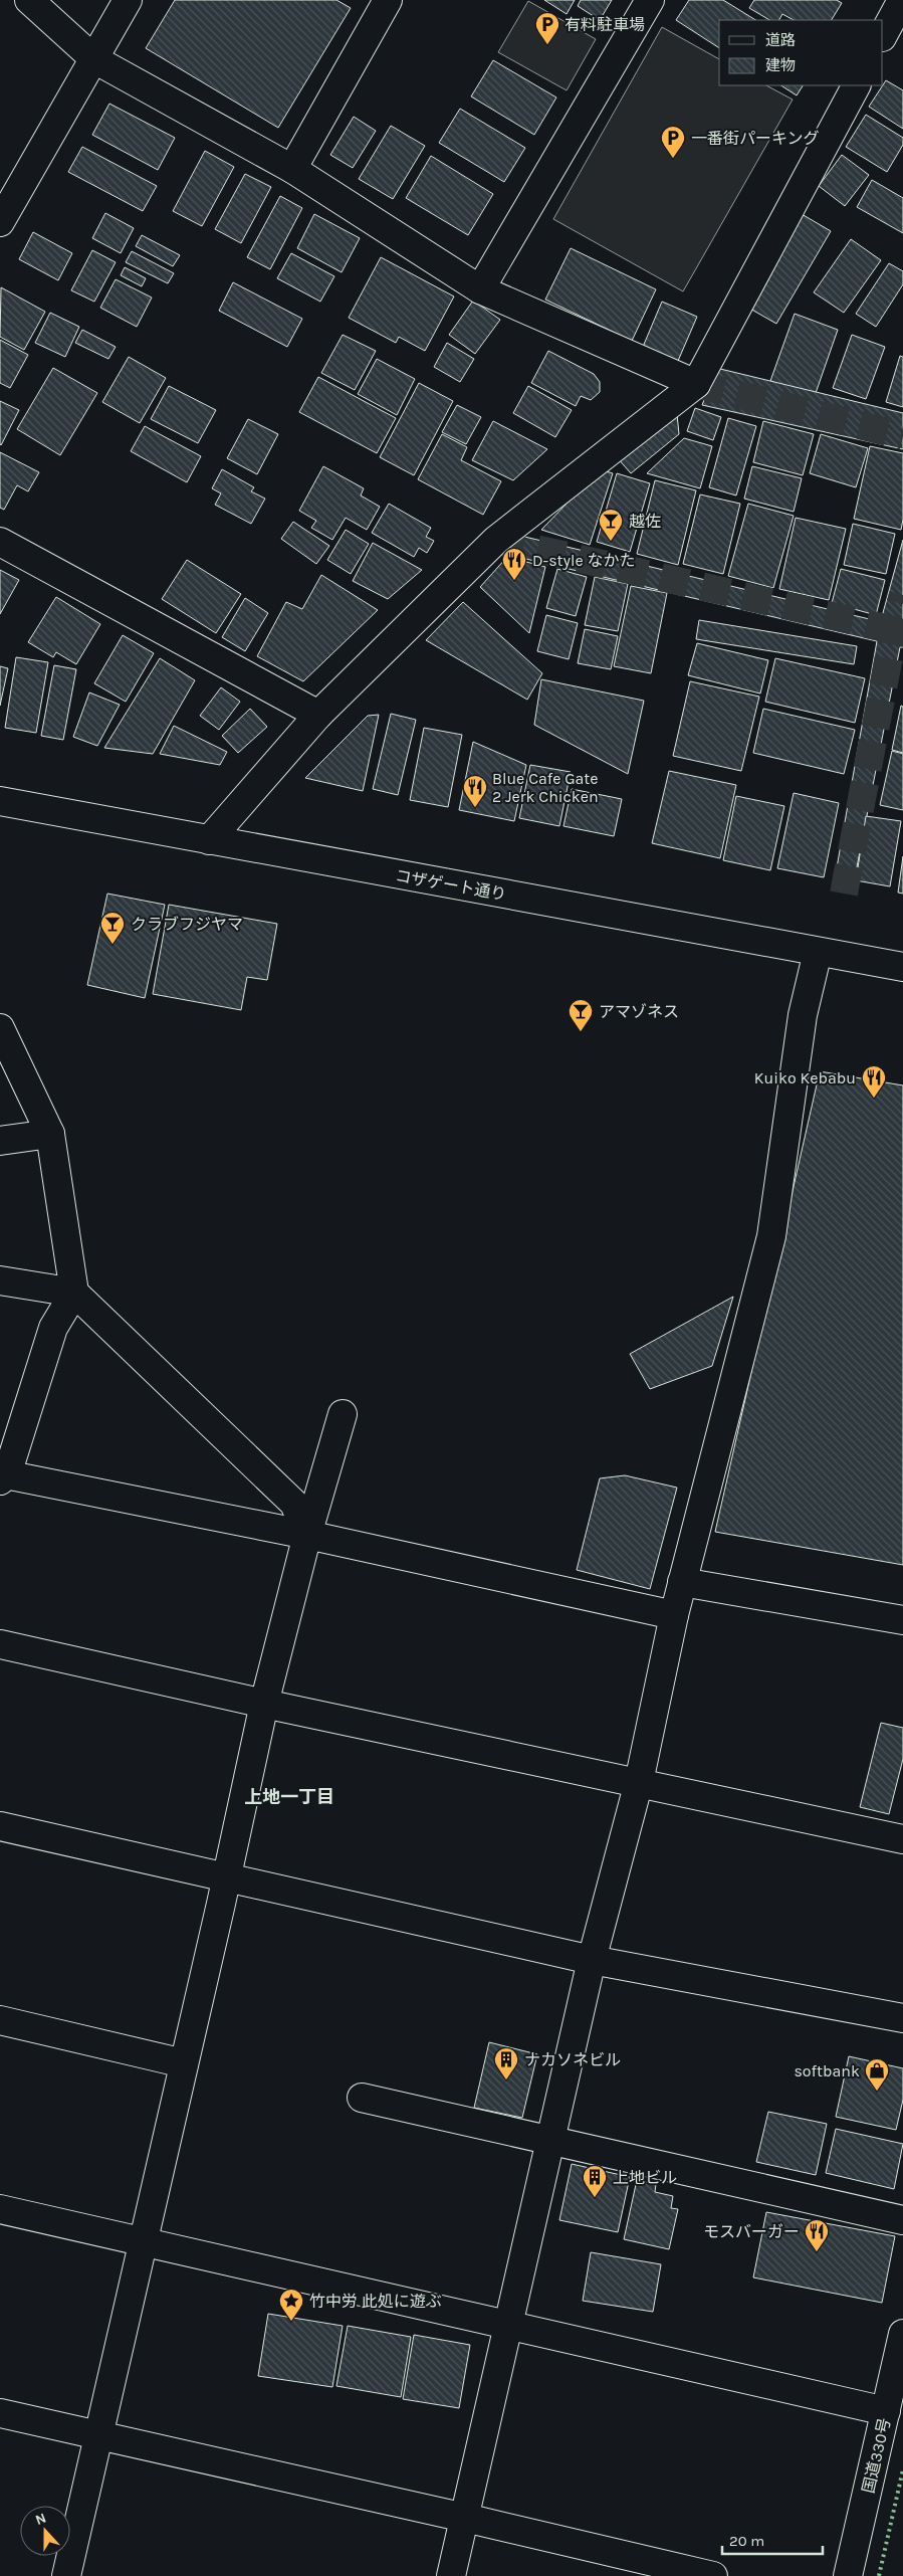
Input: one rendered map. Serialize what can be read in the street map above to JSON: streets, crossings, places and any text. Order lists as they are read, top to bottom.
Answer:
{
  "streets": {
    "main road": ["コザゲート通り", "国道330号"]
  },
  "districts": ["上地一丁目"],
  "places": {
    "parking": ["有料駐車場", "一番街パーキング"],
    "bar": ["越佐", "クラブフジヤマ", "アマゾネス"],
    "restaurant": [
      "D-style なかた",
      "Blue Cafe Gate 2 Jerk Chicken",
      "Kuiko Kebabu",
      "モスバーガー"
    ],
    "building": ["ナカソネビル", "上地ビル"],
    "shop": ["softbank"],
    "place": ["竹中労 此処に遊ぶ"]
  },
  "legend": ["道路", "建物"],
  "scale_bar": "20 m",
  "north": "top"
}
